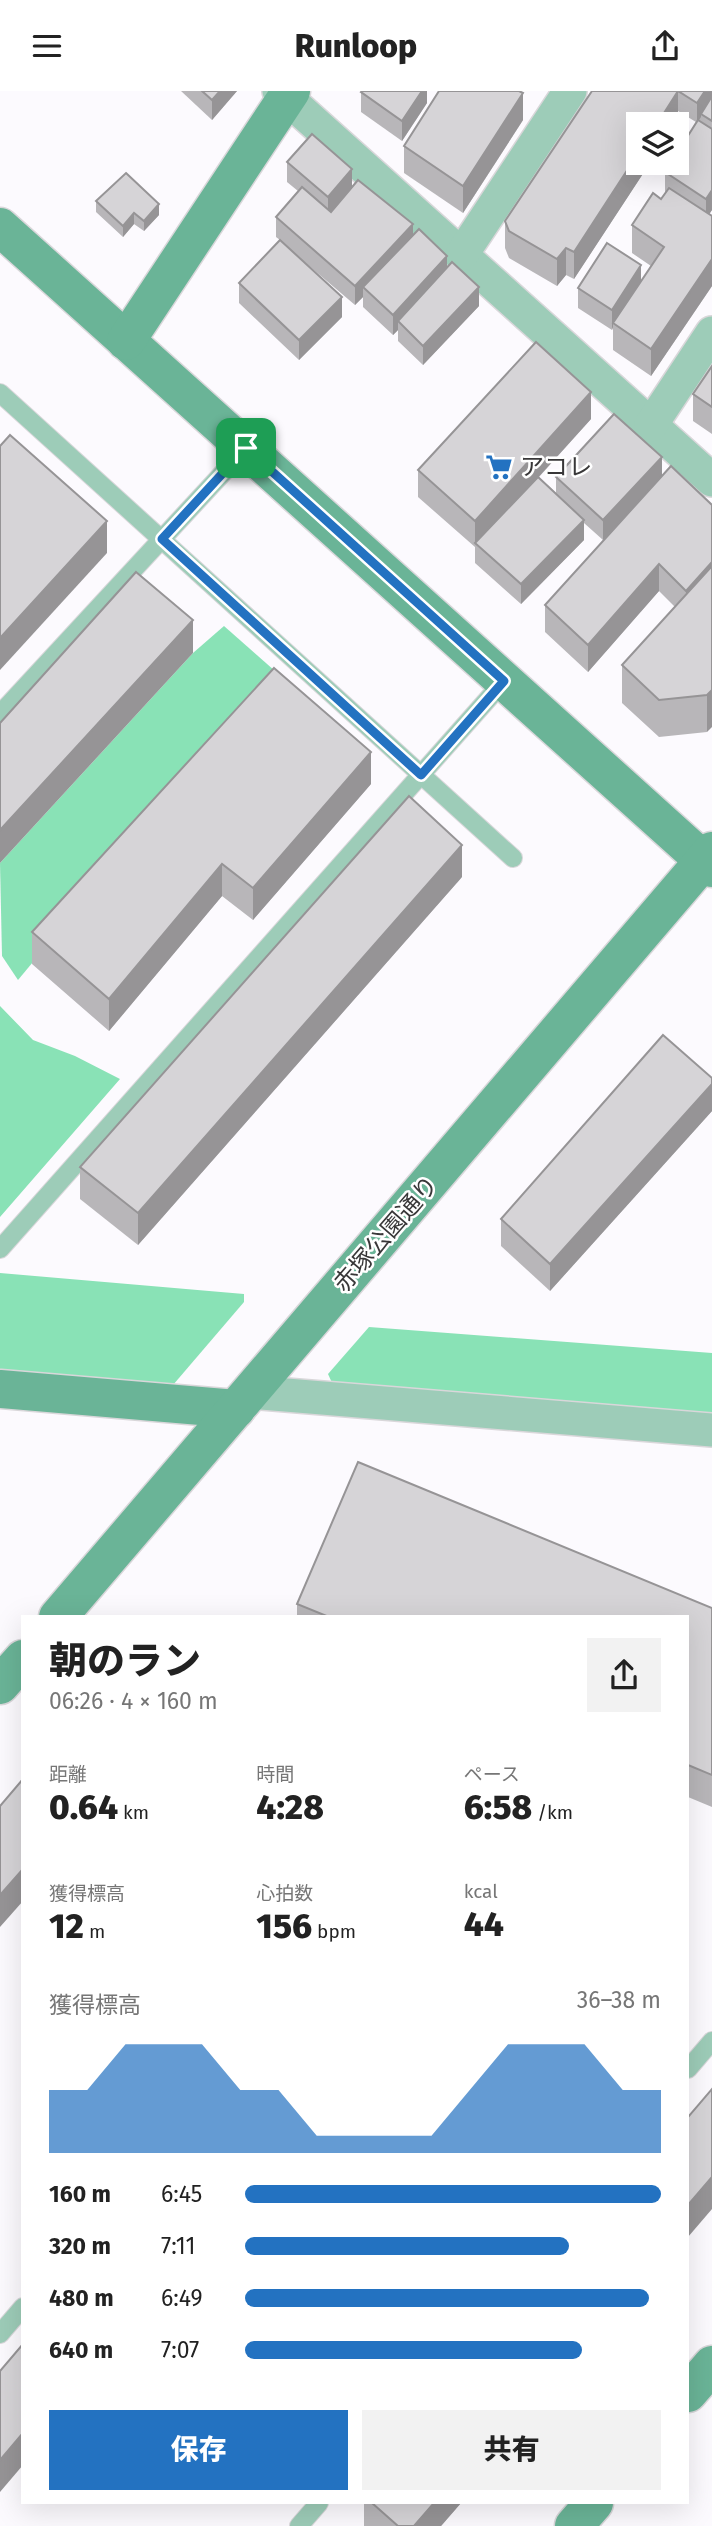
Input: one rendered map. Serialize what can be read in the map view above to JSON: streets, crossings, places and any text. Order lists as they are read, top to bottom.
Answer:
{
  "streets": {
    "street": ["赤塚公園通り"]
  },
  "places": {
    "supermarket": ["アコレ"]
  },
  "page": {
    "header": "Runloop",
    "heading": ["朝のラン", "06:26 · 4 × 160 m"],
    "stats": [
      ["距離", "0.64 km"],
      ["時間", "4:28"],
      ["ペース", "6:58 /km"],
      ["獲得標高", "12 m"],
      ["心拍数", "156 bpm"],
      ["kcal", "44"]
    ],
    "chart": ["獲得標高", "36–38 m"],
    "list": [
      {
        "name": "160 m",
        "note": "6:45"
      },
      {
        "name": "320 m",
        "note": "7:11"
      },
      {
        "name": "480 m",
        "note": "6:49"
      },
      {
        "name": "640 m",
        "note": "7:07"
      }
    ],
    "buttons": ["保存", "共有"]
  }
}
